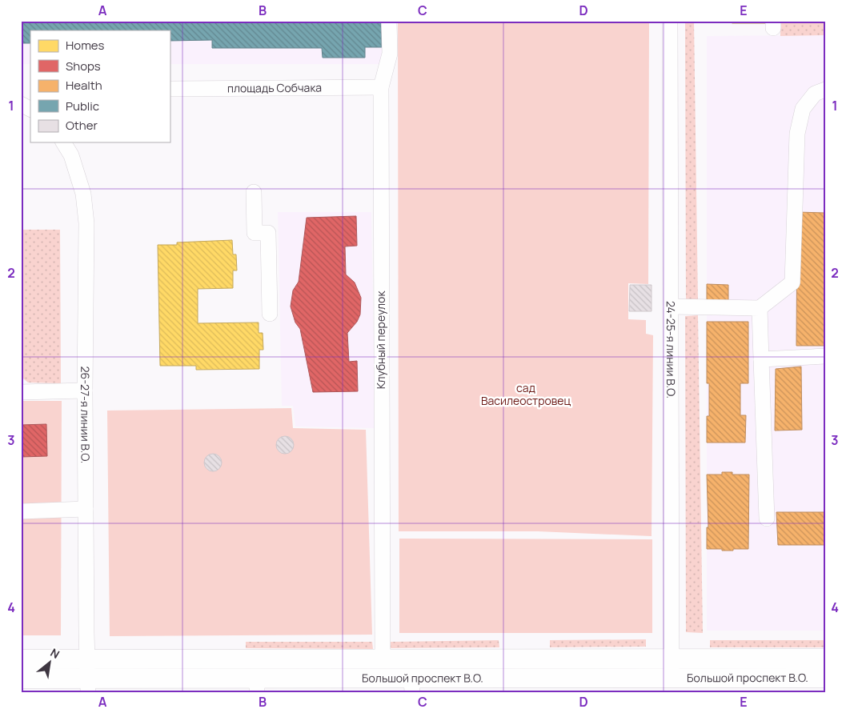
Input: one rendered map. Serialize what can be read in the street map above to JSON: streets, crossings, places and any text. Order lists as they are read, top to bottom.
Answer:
{
  "streets": {
    "main road": ["Большой проспект В.О."],
    "street": [
      "площадь Собчака",
      "Клубный переулок",
      "24-25-я линии В.О.",
      "26-27-я линии В.О."
    ]
  },
  "crossings": [
    ["площадь Собчака", "Клубный переулок"],
    ["Клубный переулок", "Большой проспект В.О."],
    ["24-25-я линии В.О.", "Большой проспект В.О."],
    ["26-27-я линии В.О.", "Большой проспект В.О."]
  ],
  "parks": ["сад Василеостровец"],
  "legend": [
    "Homes",
    "Shops",
    "Health",
    "Public",
    "Other"
  ],
  "north": "top right",
  "grid": {
    "columns": [
      "A",
      "B",
      "C",
      "D",
      "E"
    ],
    "rows": [
      "1",
      "2",
      "3",
      "4"
    ]
  }
}
